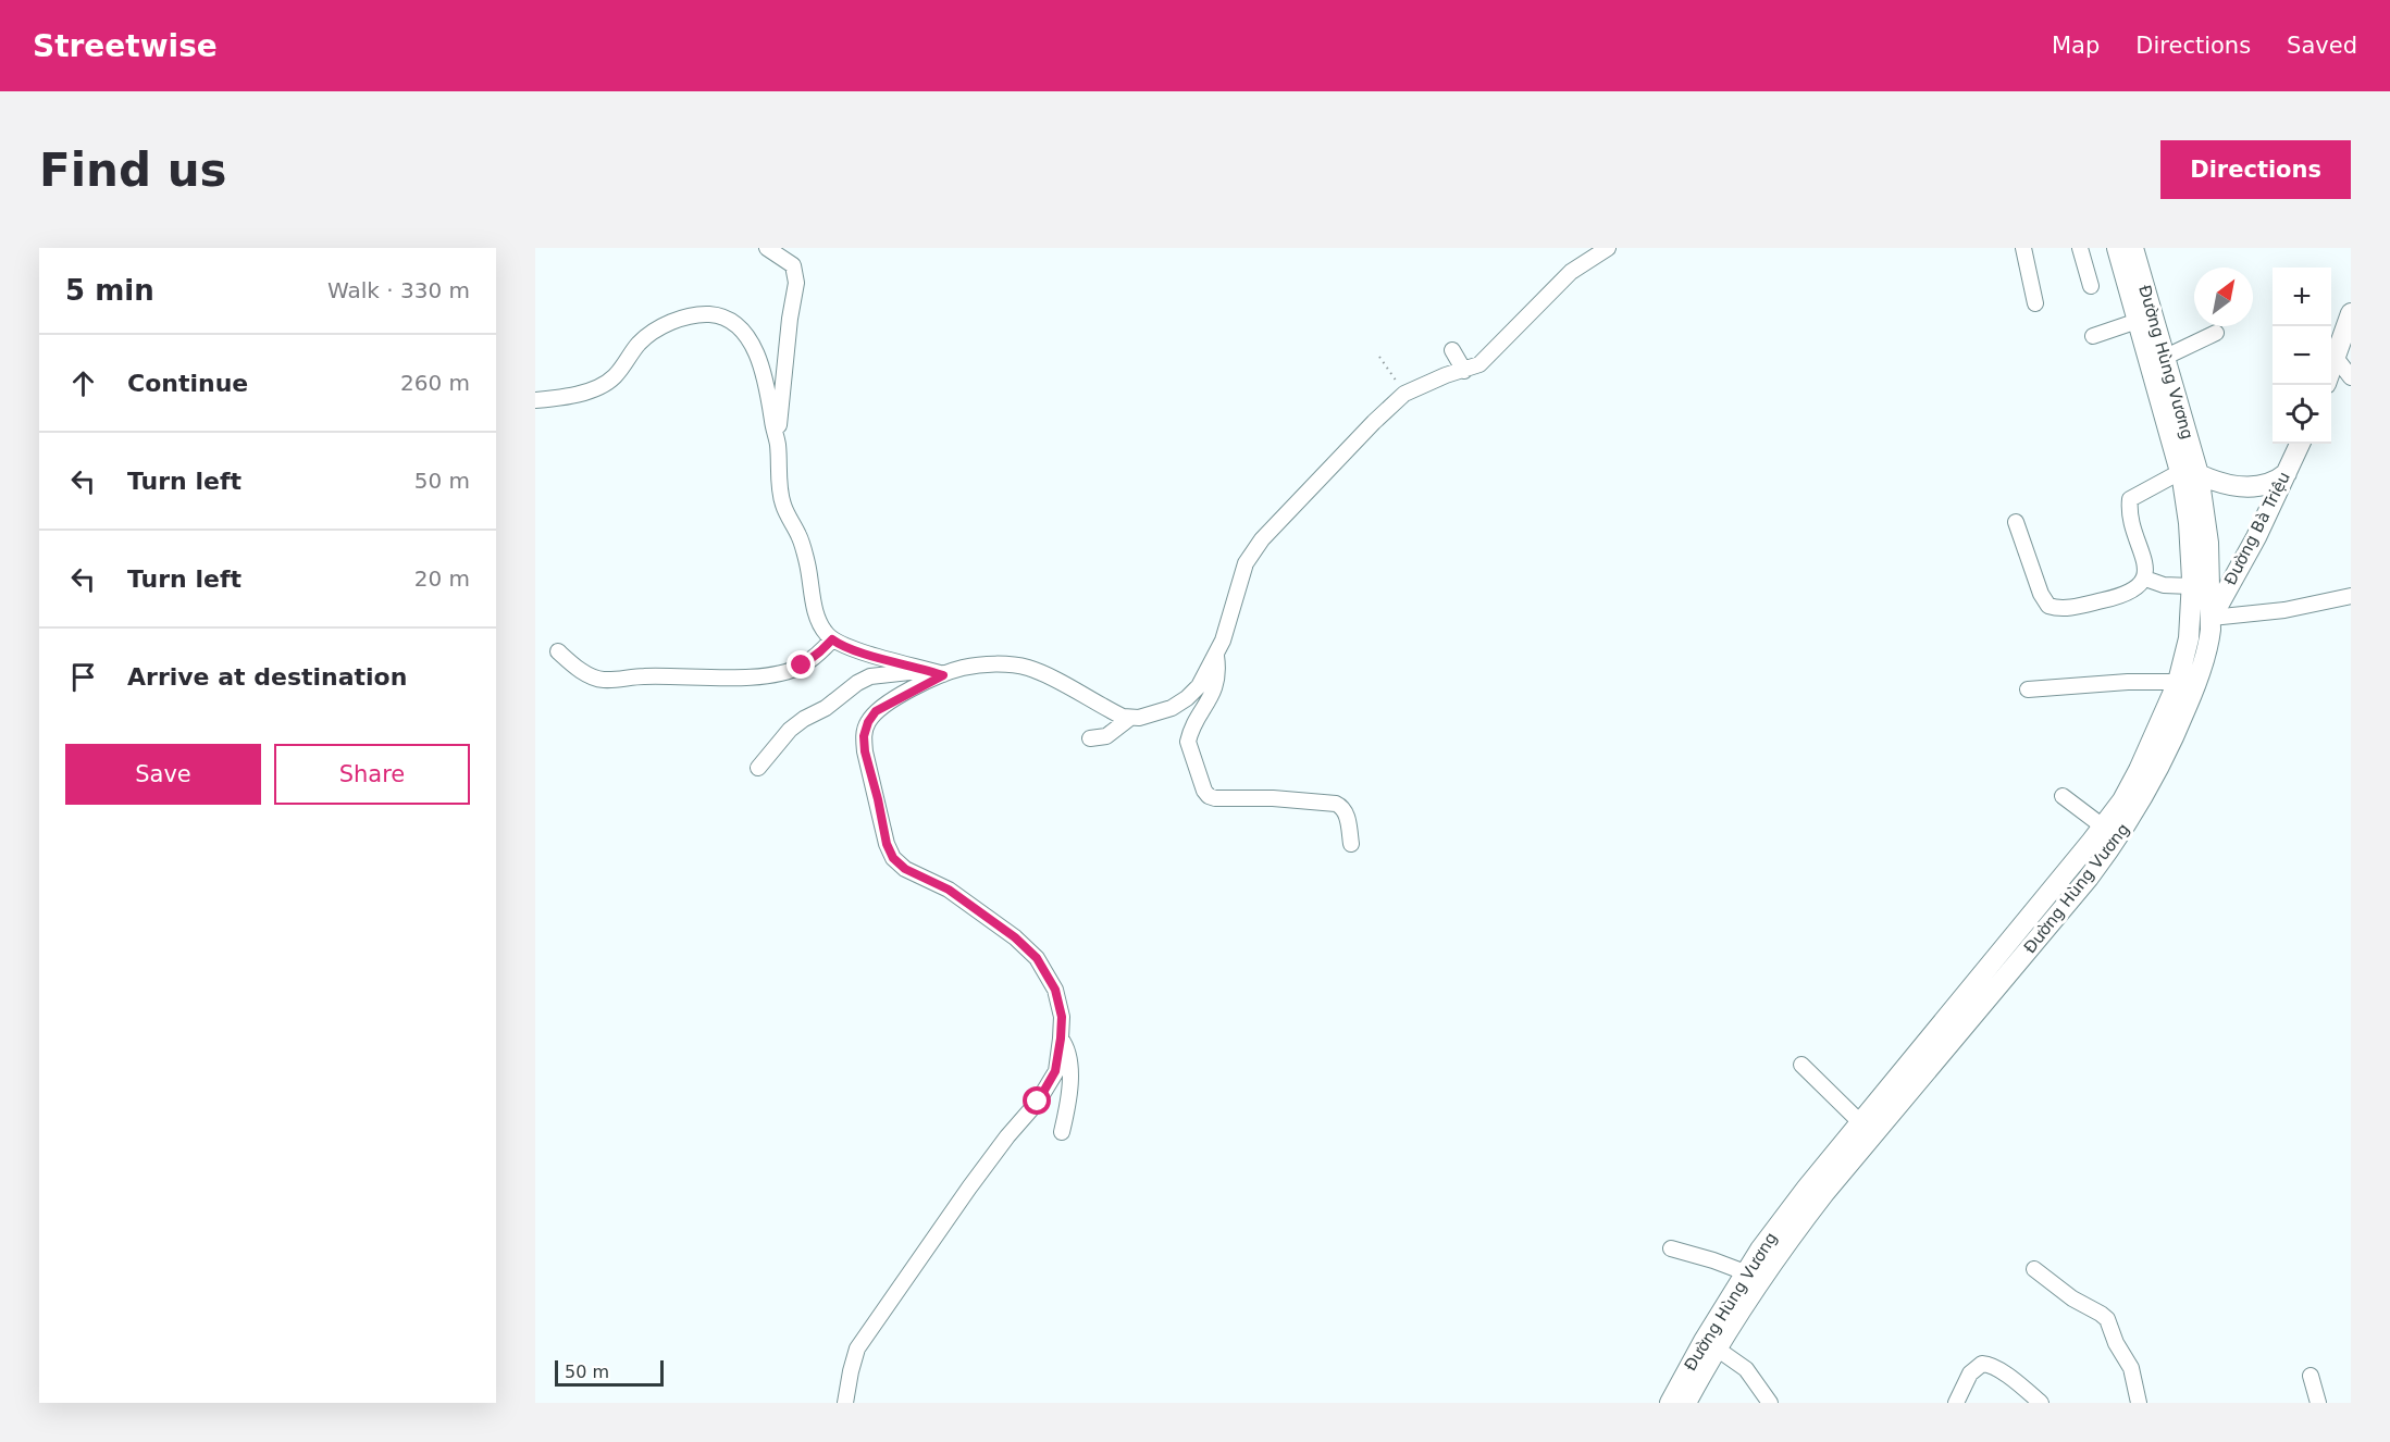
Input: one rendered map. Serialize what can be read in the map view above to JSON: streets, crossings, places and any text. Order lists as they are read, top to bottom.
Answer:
{
  "streets": {
    "main road": ["Đường Hùng Vương", "Đường Bà Triệu"]
  },
  "crossings": [
    ["Đường Hùng Vương", "Đường Bà Triệu"]
  ],
  "scale_bar": "50 m",
  "north": "top right",
  "page": {
    "header": "Streetwise",
    "nav": ["Map", "Directions", "Saved"],
    "buttons": [
      "Directions",
      ["Save", "Share"]
    ],
    "title": "Find us",
    "heading": ["5 min", "Walk · 330 m"],
    "map_buttons": ["+", "−"],
    "list": [
      ["Continue", "260 m"],
      ["Turn left", "50 m"],
      ["Turn left", "20 m"],
      "Arrive at destination"
    ],
    "scale": "50 m"
  }
}
